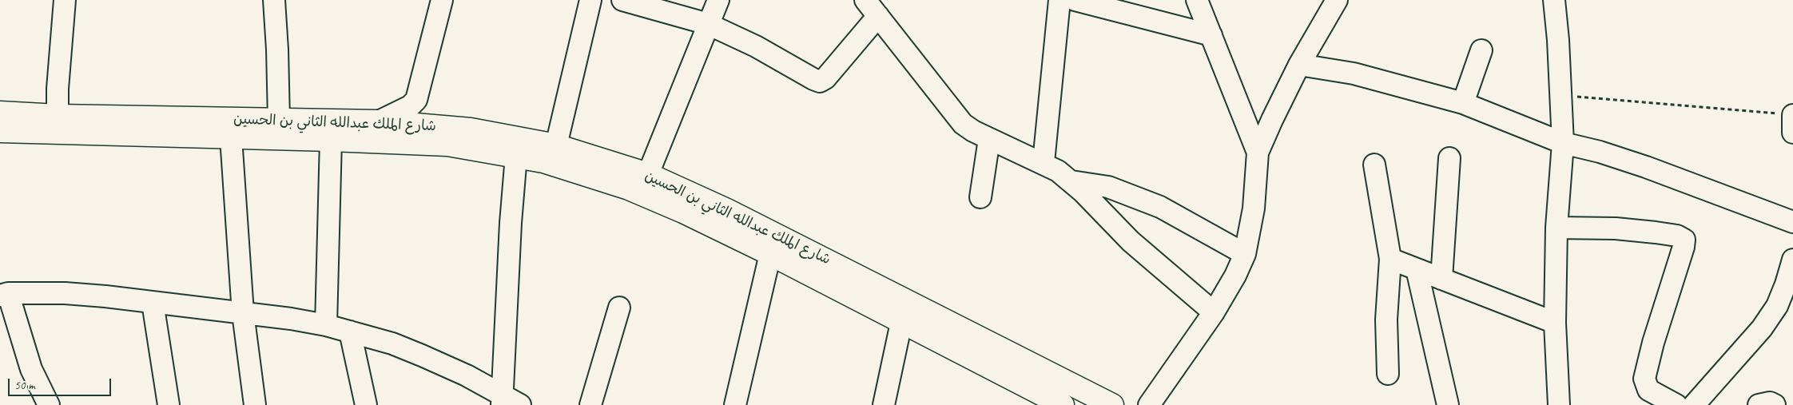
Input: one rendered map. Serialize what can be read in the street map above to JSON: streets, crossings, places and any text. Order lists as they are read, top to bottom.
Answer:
{
  "streets": {
    "main road": ["شارع الملك عبدالله الثاني بن الحسين"]
  },
  "scale_bar": "50 m"
}
